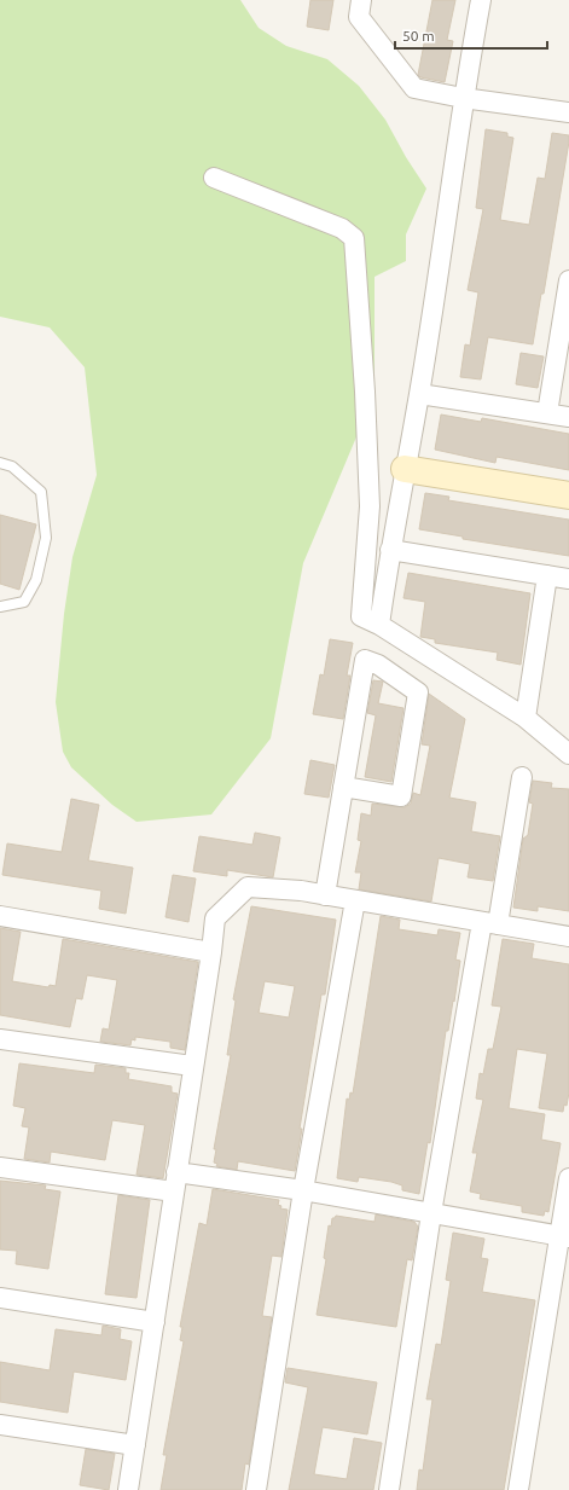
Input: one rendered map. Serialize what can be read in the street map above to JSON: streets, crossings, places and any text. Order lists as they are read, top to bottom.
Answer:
{
  "scale_bar": "50 m"
}
